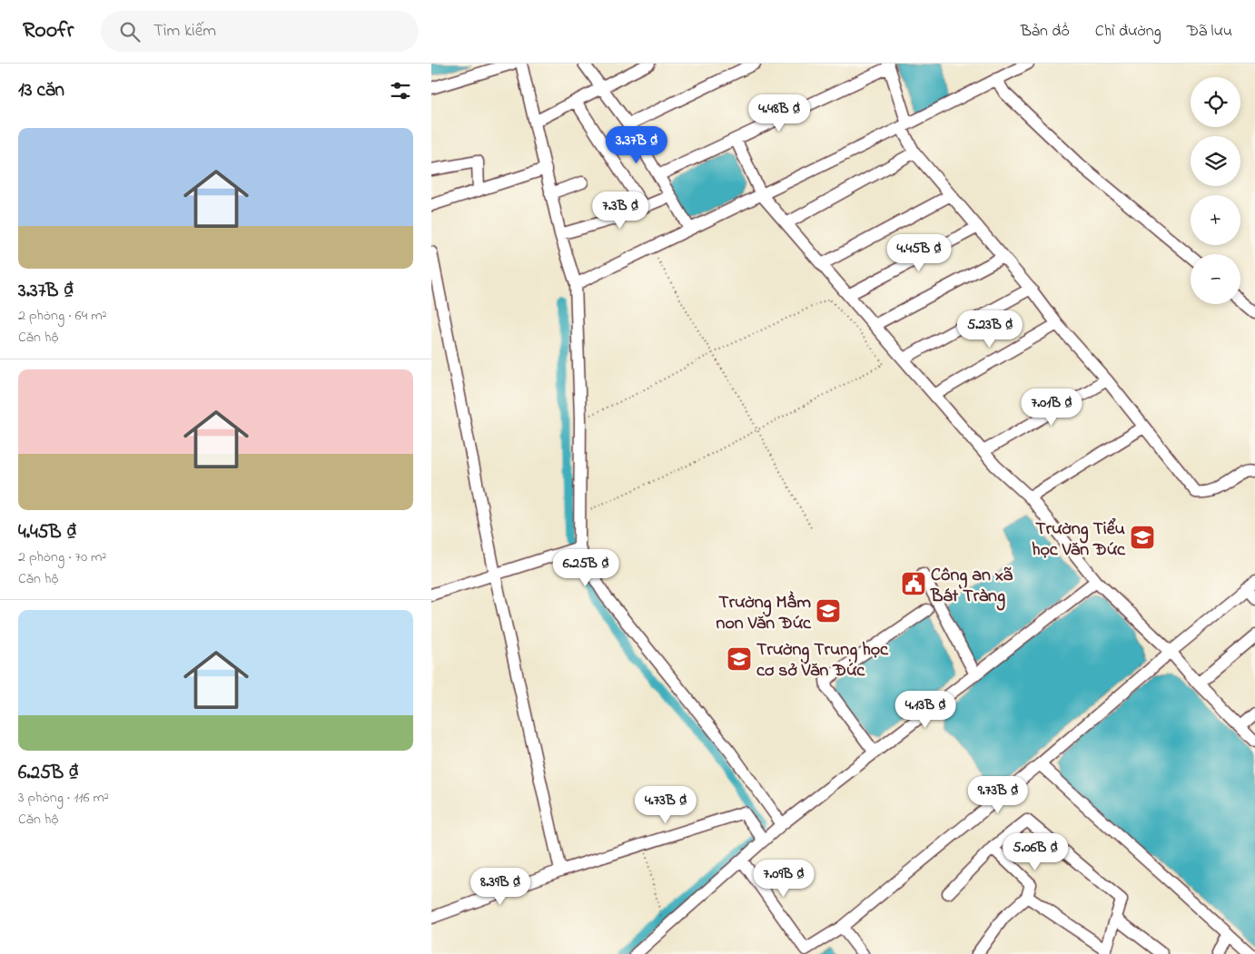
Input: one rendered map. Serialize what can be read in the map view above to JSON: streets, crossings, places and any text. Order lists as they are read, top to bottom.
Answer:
{
  "places": {
    "school or university": ["Trường Tiểu học Văn Đức", "Trường Mầm non Văn Đức", "Trường Trung học cơ sở Văn Đức"],
    "public building": ["Công an xã Bát Tràng"]
  },
  "page": {
    "header": "Roofr",
    "search": "Tìm kiếm",
    "nav": ["Bản đồ", "Chỉ đường", "Đã lưu"],
    "heading": "13 căn",
    "map_buttons": ["+", "−"],
    "price": [
      "4.48B ₫",
      "3.37B ₫",
      "7.3B ₫",
      "4.45B ₫",
      "5.23B ₫",
      "7.01B ₫",
      "6.25B ₫",
      "4.13B ₫",
      "9.73B ₫",
      "4.73B ₫",
      "5.06B ₫",
      "7.09B ₫",
      "8.39B ₫"
    ],
    "list": [
      {
        "name": "3.37B ₫",
        "note": "2 phòng · 64 m² · Căn hộ"
      },
      {
        "name": "4.45B ₫",
        "note": "2 phòng · 70 m² · Căn hộ"
      },
      {
        "name": "6.25B ₫",
        "note": "3 phòng · 116 m² · Căn hộ"
      }
    ]
  }
}
